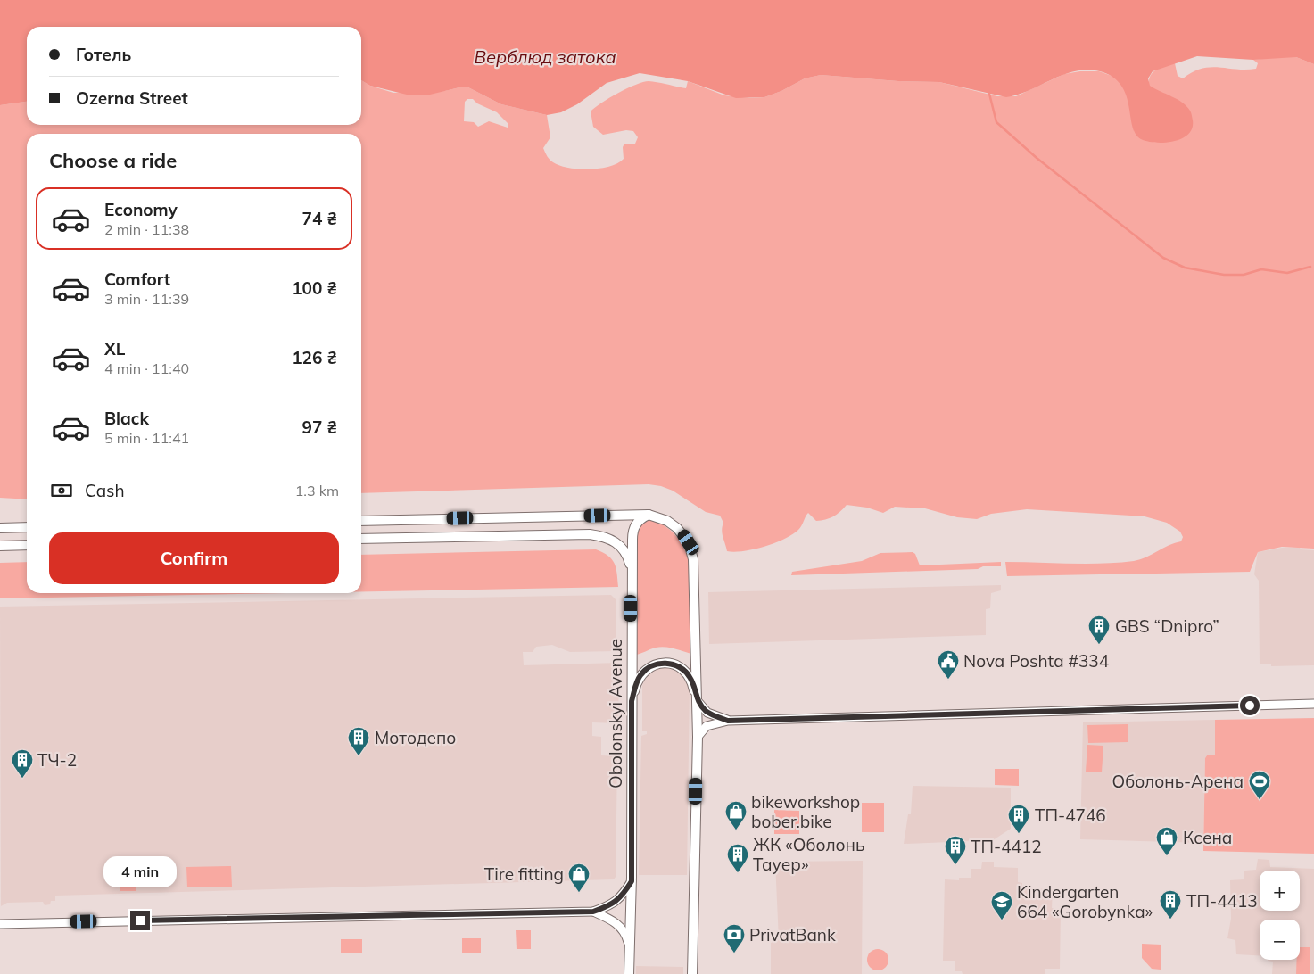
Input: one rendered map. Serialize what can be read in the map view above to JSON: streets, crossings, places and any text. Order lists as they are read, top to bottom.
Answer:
{
  "streets": {
    "main road": ["Obolonskyi Avenue"]
  },
  "water": ["Верблюд затока"],
  "places": {
    "building": [
      "GBS “Dnipro”",
      "Мотодепо",
      "ТЧ-2",
      "ТП-4746",
      "ТП-4412",
      "ЖК «Оболонь Тауер»",
      "ТП-4413"
    ],
    "public building": ["Nova Poshta #334"],
    "sports": ["Оболонь-Арена"],
    "shop": ["bikeworkshop bober.bike", "Ксена", "Tire fitting"],
    "school or university": ["Kindergarten 664 «Gorobynka»"],
    "bank": ["PrivatBank"]
  },
  "page": {
    "banner": ["Готель", "Ozerna Street"],
    "heading": "Choose a ride",
    "list": [
      {
        "name": "Economy",
        "note": "2 min · 11:38",
        "value": "74 ₴"
      },
      {
        "name": "Comfort",
        "note": "3 min · 11:39",
        "value": "100 ₴"
      },
      {
        "name": "XL",
        "note": "4 min · 11:40",
        "value": "126 ₴"
      },
      {
        "name": "Black",
        "note": "5 min · 11:41",
        "value": "97 ₴"
      }
    ],
    "pay": ["Cash", "1.3 km"],
    "buttons": "Confirm",
    "bubble": "4 min",
    "map_buttons": ["+", "−"]
  }
}
